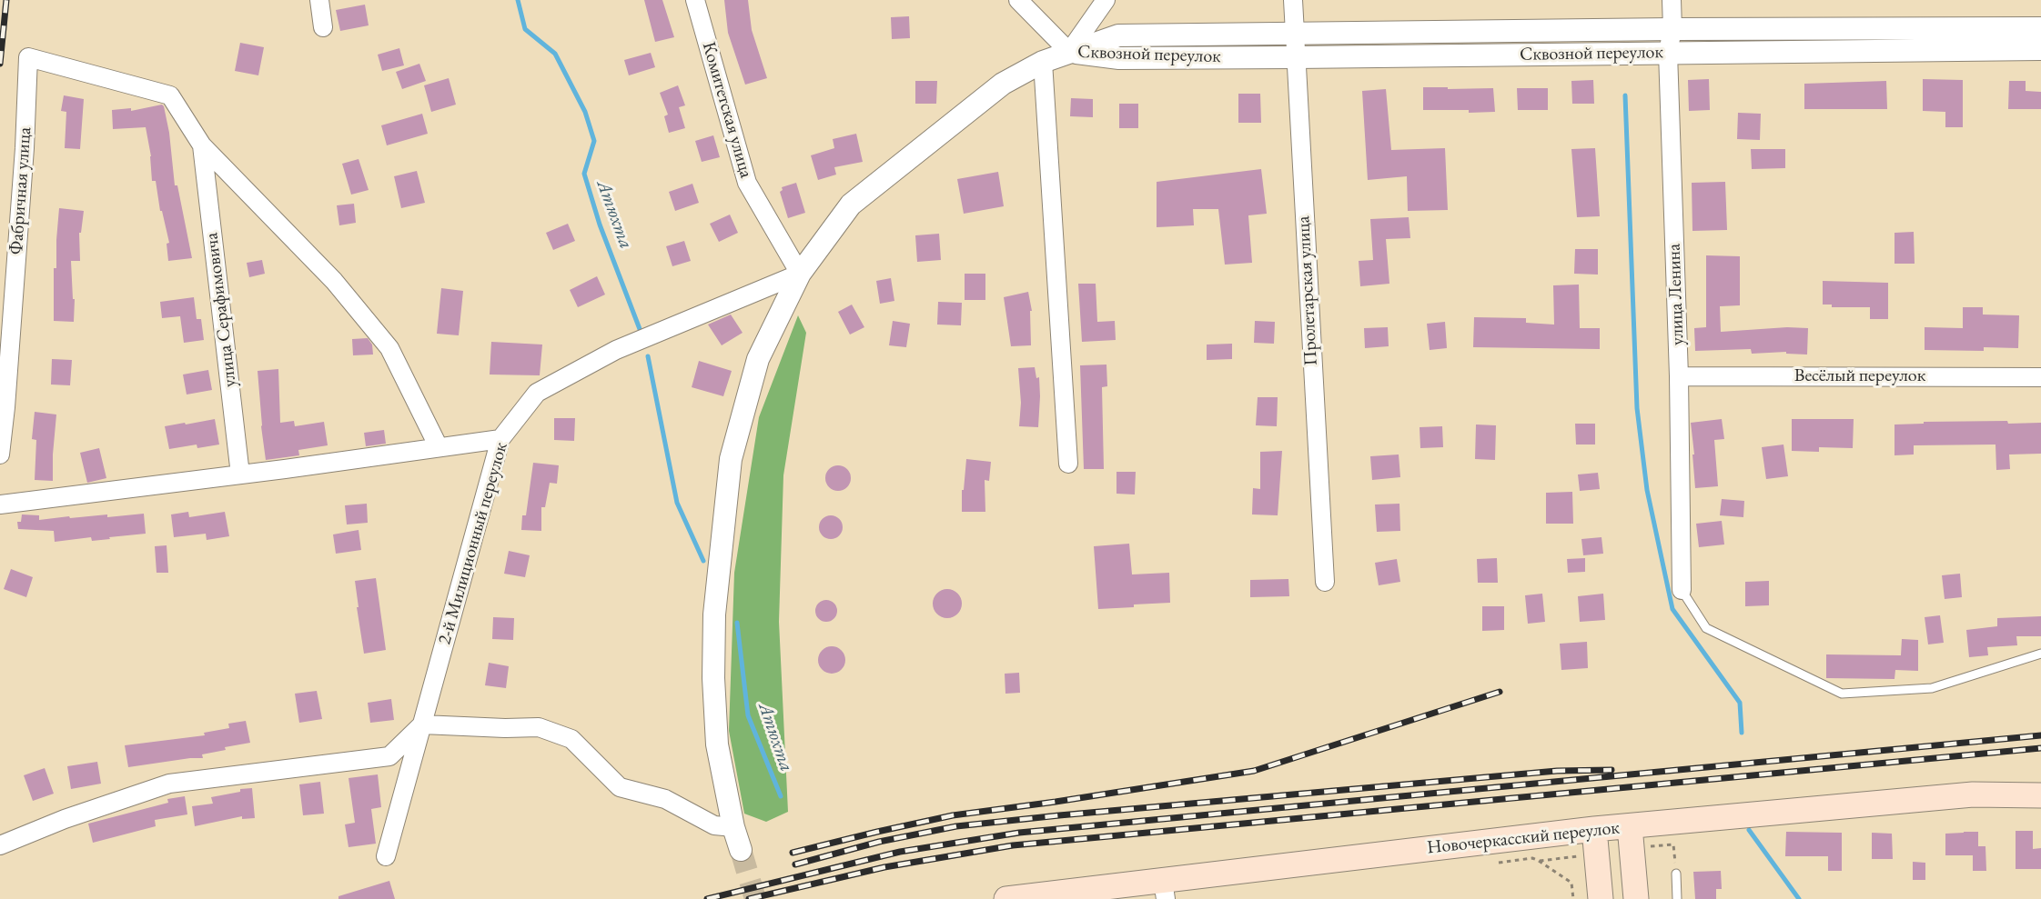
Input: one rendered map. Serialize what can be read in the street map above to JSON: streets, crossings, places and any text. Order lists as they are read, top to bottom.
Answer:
{
  "streets": {
    "main road": ["Новочеркасский переулок"],
    "street": [
      "Сквозной переулок",
      "Комитетская улица",
      "Фабричная улица",
      "Пролетарская улица",
      "улица Ленина",
      "улица Серафимовича",
      "Весёлый переулок",
      "2-й Милиционный переулок"
    ]
  },
  "crossings": [
    ["Сквозной переулок", "Пролетарская улица"],
    ["Сквозной переулок", "улица Ленина"],
    ["Комитетская улица", "2-й Милиционный переулок"],
    ["Фабричная улица", "улица Серафимовича"],
    ["улица Ленина", "Весёлый переулок"]
  ],
  "water": ["Атюхта"]
}
